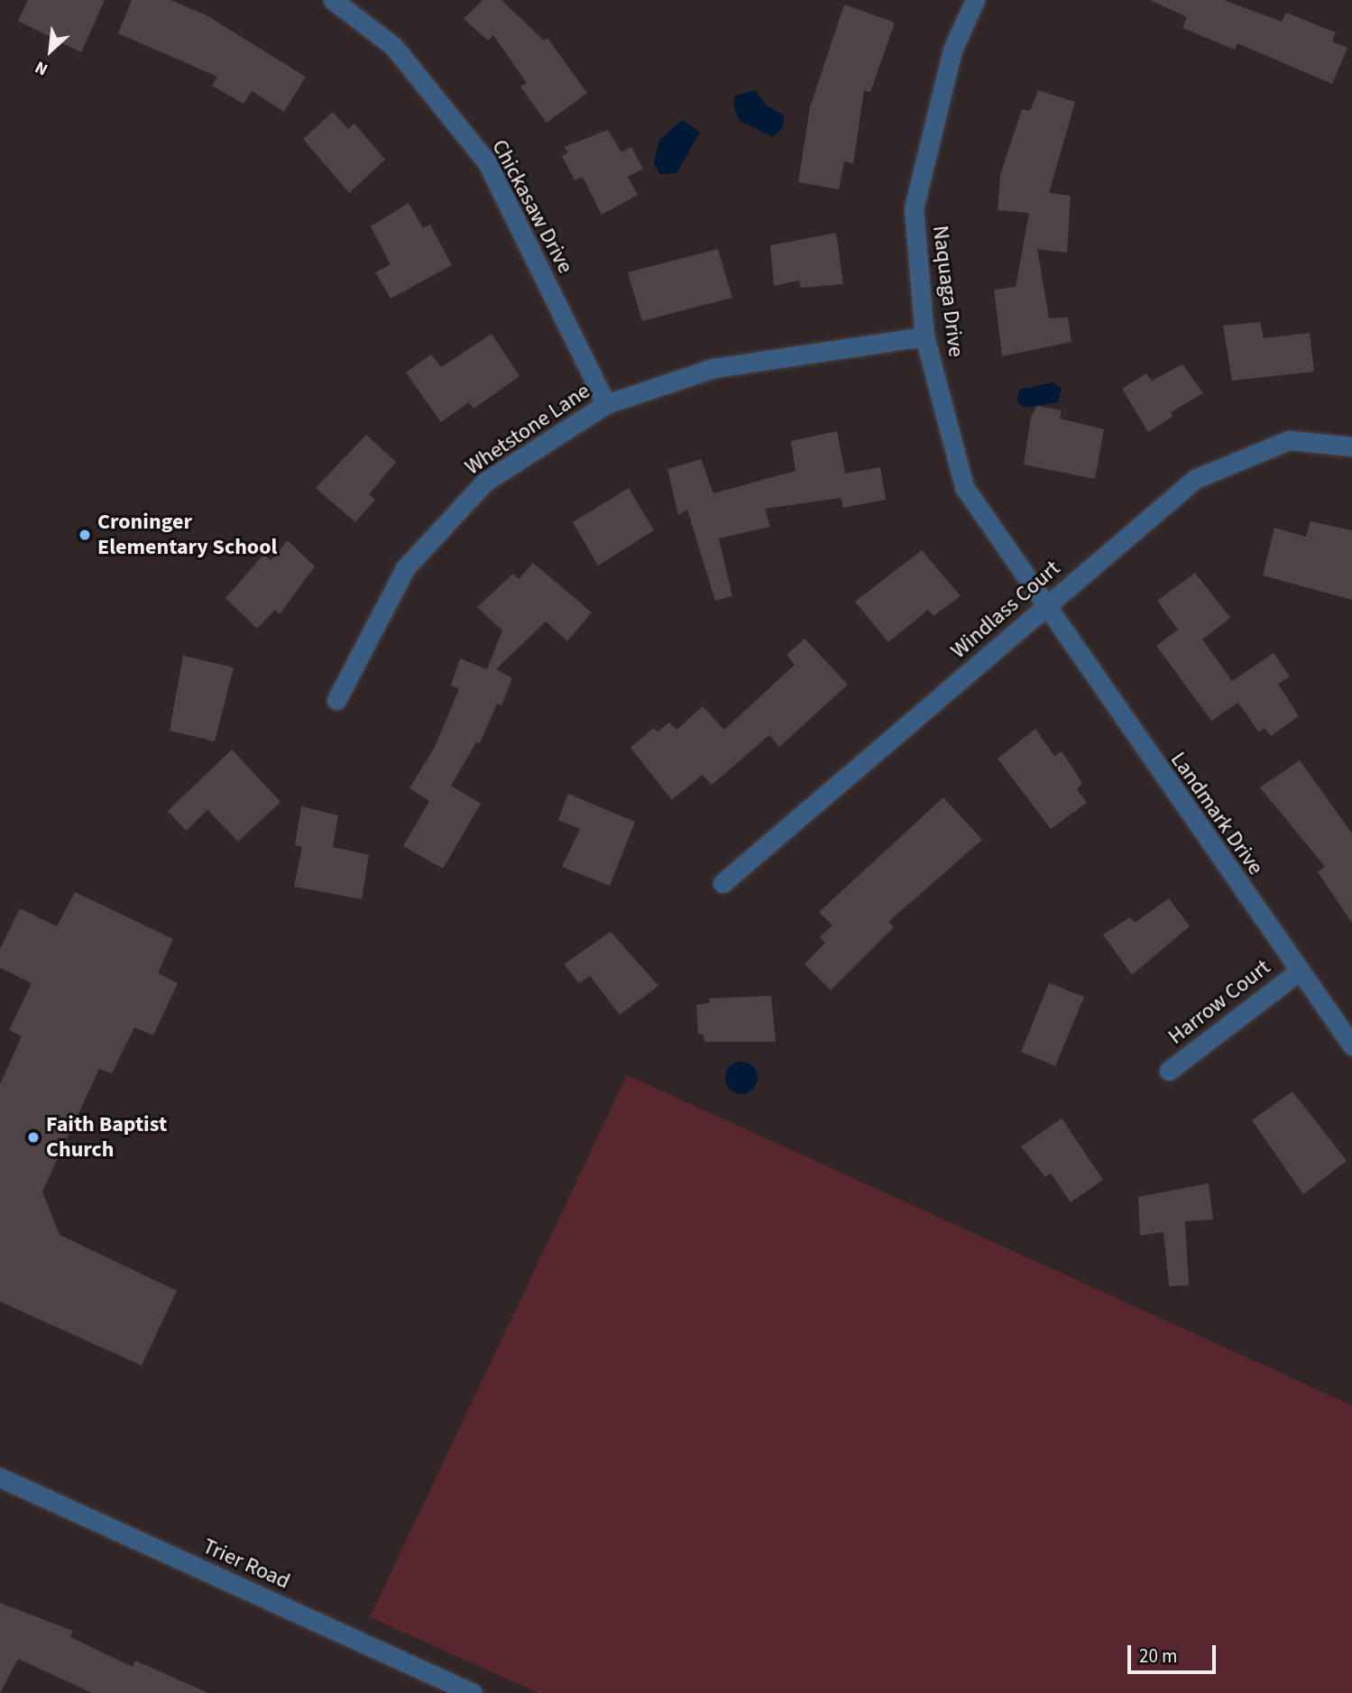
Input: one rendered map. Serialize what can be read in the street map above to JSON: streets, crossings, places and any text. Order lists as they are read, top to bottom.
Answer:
{
  "streets": {
    "street": [
      "Chickasaw Drive",
      "Naquaga Drive",
      "Whetstone Lane",
      "Windlass Court",
      "Landmark Drive",
      "Harrow Court",
      "Trier Road"
    ]
  },
  "crossings": [
    ["Chickasaw Drive", "Whetstone Lane"],
    ["Naquaga Drive", "Whetstone Lane"],
    ["Naquaga Drive", "Windlass Court"],
    ["Naquaga Drive", "Landmark Drive"],
    ["Windlass Court", "Landmark Drive"],
    ["Landmark Drive", "Harrow Court"]
  ],
  "places": ["Croninger Elementary School", "Faith Baptist Church"],
  "scale_bar": "20 m",
  "north": "bottom left"
}
